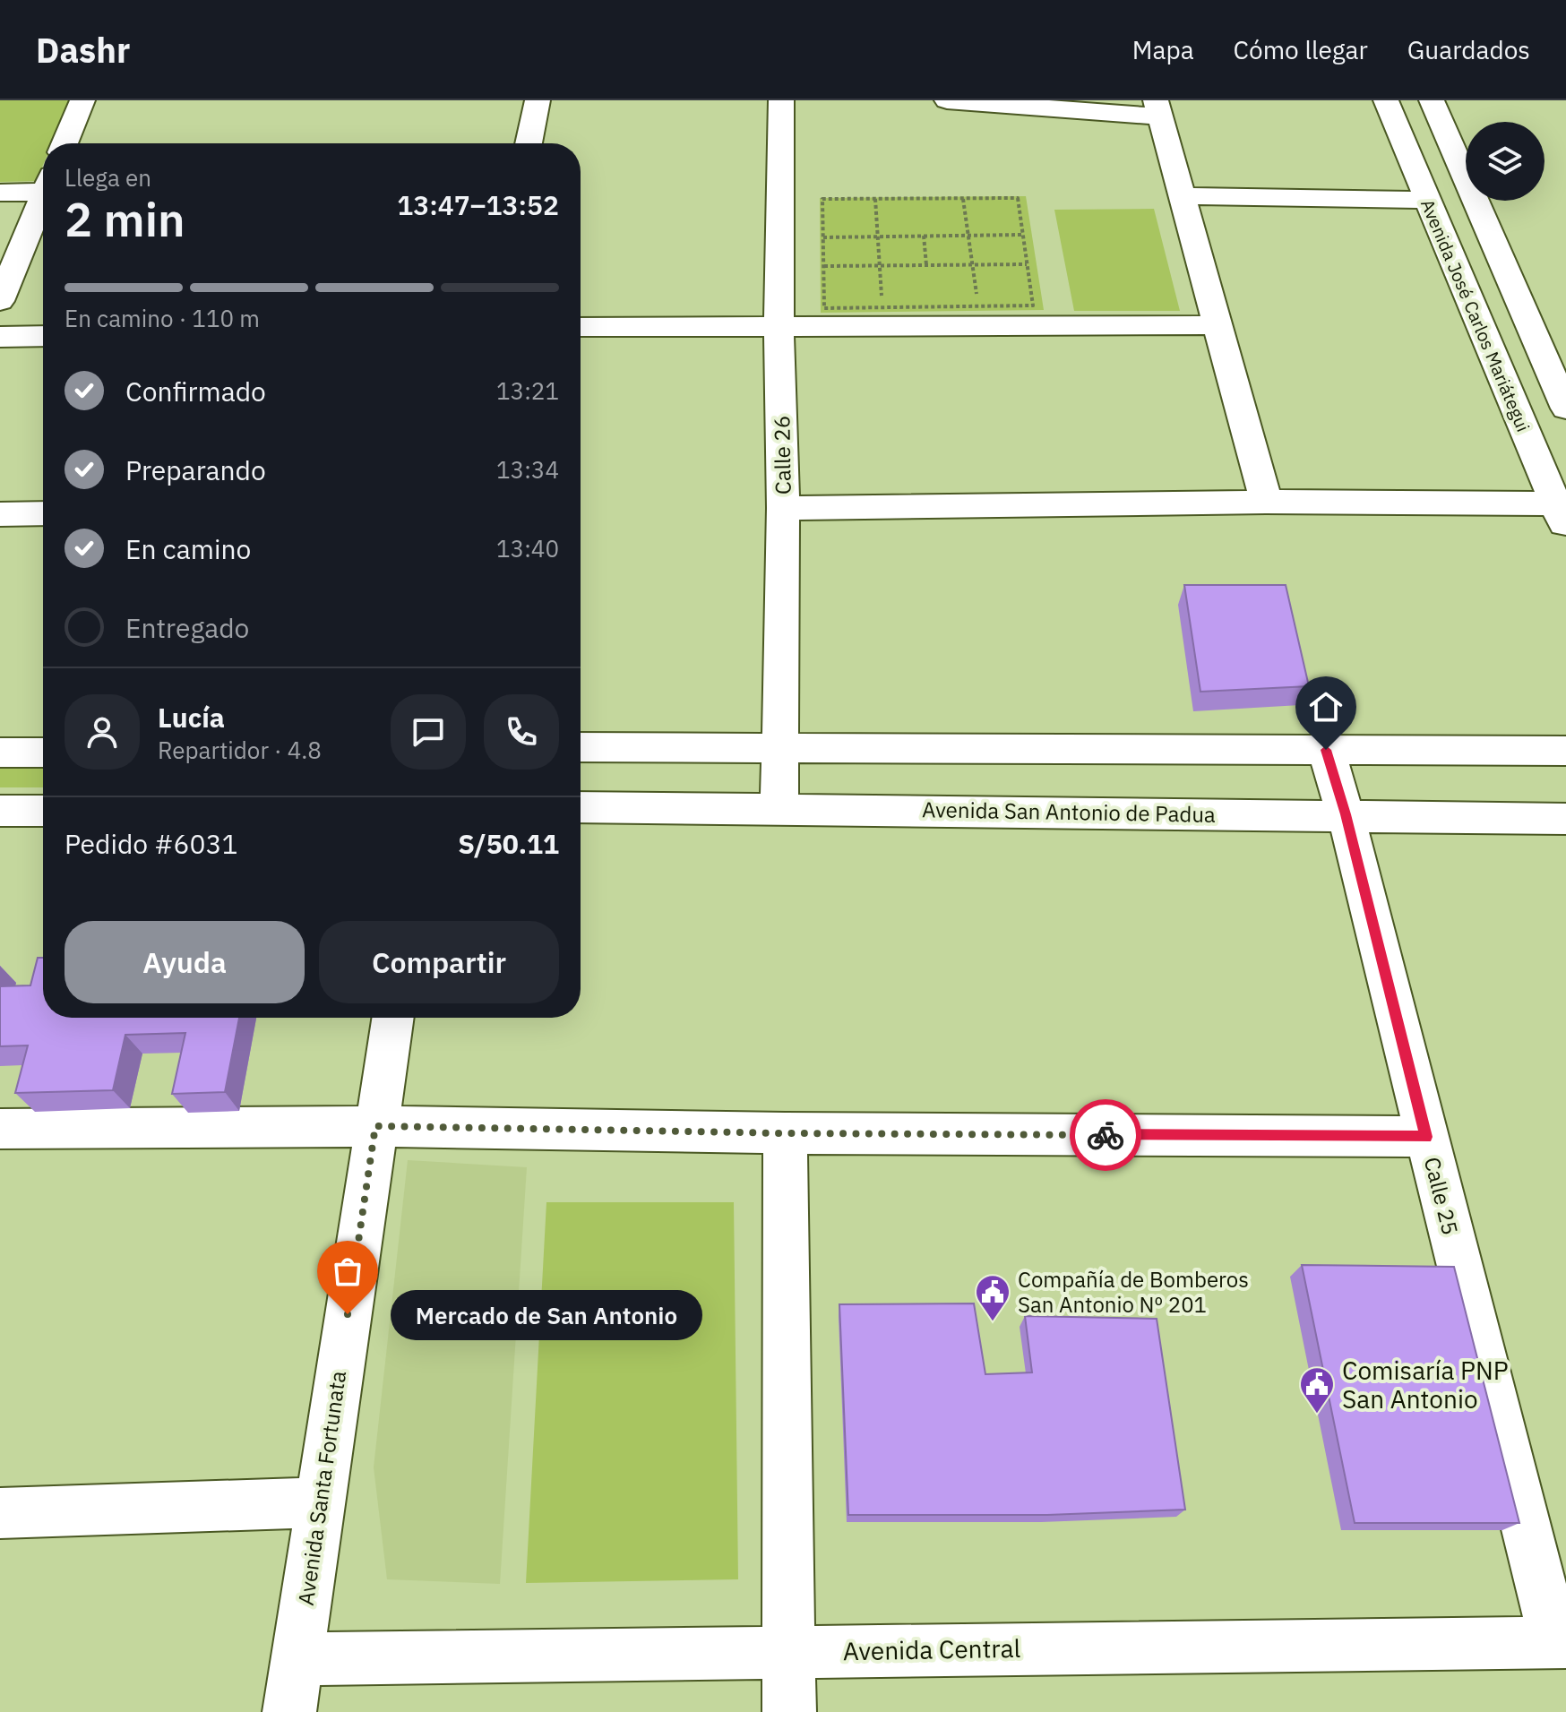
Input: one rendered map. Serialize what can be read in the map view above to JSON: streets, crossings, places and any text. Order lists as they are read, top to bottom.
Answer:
{
  "streets": {
    "street": [
      "Avenida José Carlos Mariátegui",
      "Calle 26",
      "Avenida San Antonio de Padua",
      "Calle 25",
      "Avenida Santa Fortunata",
      "Avenida Central"
    ]
  },
  "crossings": [
    ["Calle 26", "Avenida San Antonio de Padua"],
    ["Avenida San Antonio de Padua", "Calle 25"],
    ["Calle 25", "Avenida Central"],
    ["Avenida Santa Fortunata", "Avenida Central"]
  ],
  "places": {
    "other": ["Mercado de San Antonio"],
    "public building": ["Compañía de Bomberos San Antonio Nº 201", "Comisaría PNP San Antonio"]
  },
  "page": {
    "header": "Dashr",
    "nav": ["Mapa", "Cómo llegar", "Guardados"],
    "heading": ["2 min", "Llega en", "13:47–13:52"],
    "panel": [
      "Lucía",
      "Repartidor · 4.8",
      "Pedido #6031",
      "S/50.11"
    ],
    "bar": "En camino · 110 m",
    "list": [
      ["Confirmado", "13:21"],
      ["Preparando", "13:34"],
      ["En camino", "13:40"],
      "Entregado"
    ],
    "buttons": ["Ayuda", "Compartir"],
    "bubble": "Mercado de San Antonio"
  }
}
